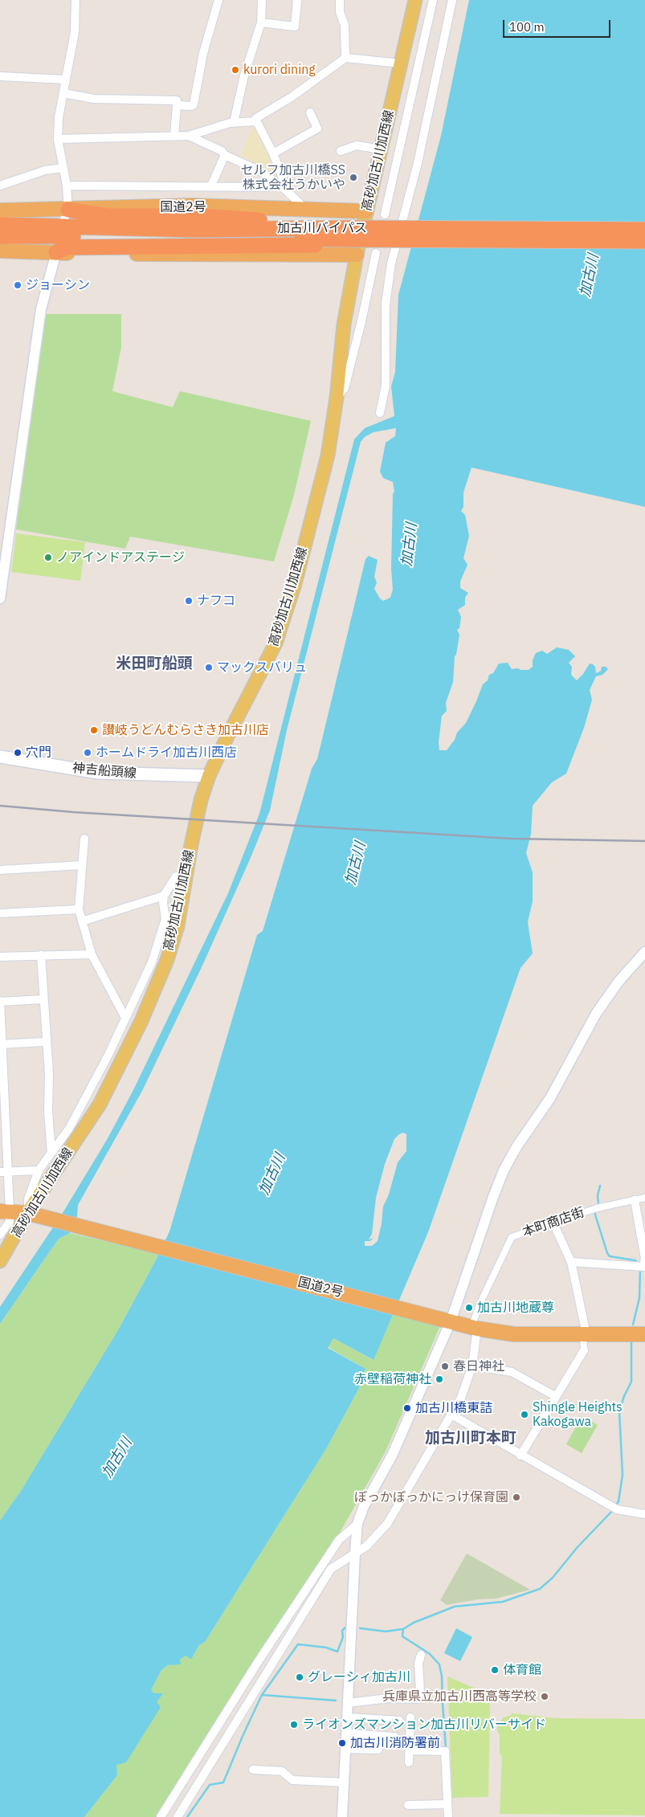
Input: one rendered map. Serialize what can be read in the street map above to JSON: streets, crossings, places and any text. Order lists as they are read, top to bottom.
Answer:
{
  "streets": {
    "highway": ["国道2号", "加古川バイパス"],
    "main road": ["高砂加古川加西線", "神吉船頭線"],
    "street": ["本町商店街"]
  },
  "crossings": [
    ["高砂加古川加西線", "国道2号"],
    ["高砂加古川加西線", "神吉船頭線"],
    ["国道2号", "本町商店街"]
  ],
  "districts": ["米田町船頭", "加古川町本町"],
  "water": ["加古川"],
  "places": [
    "kurori dining",
    "セルフ加古川橋SS 株式会社うかいや",
    "ジョーシン",
    "ノアインドアステージ",
    "ナフコ",
    "マックスバリュ",
    "讃岐うどんむらさき加古川店",
    "穴門",
    "ホームドライ加古川西店",
    "加古川地蔵尊",
    "春日神社",
    "赤壁稲荷神社",
    "加古川橋東詰",
    "Shingle Heights Kakogawa",
    "ぽっかぽっかにっけ保育園",
    "体育館",
    "グレーシィ加古川",
    "兵庫県立加古川西高等学校",
    "ライオンズマンション加古川リバーサイド",
    "加古川消防署前"
  ],
  "scale_bar": "100 m"
}
